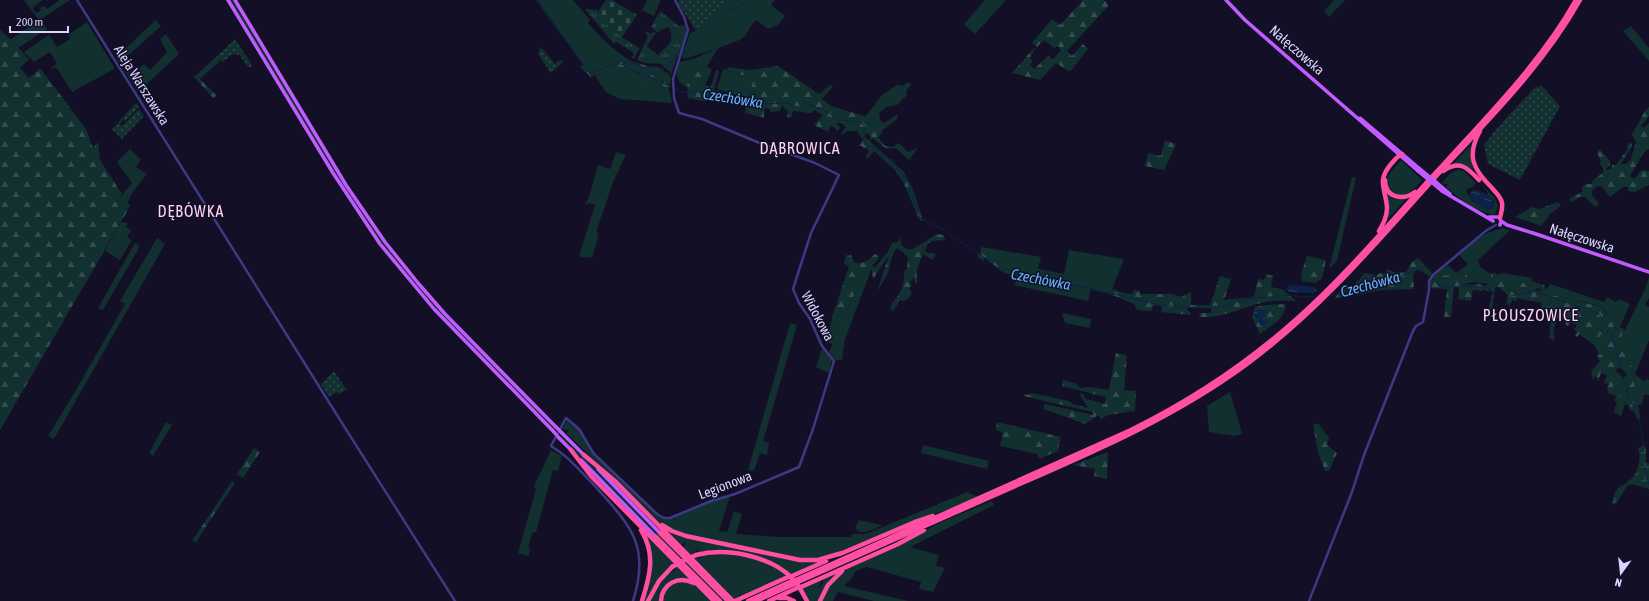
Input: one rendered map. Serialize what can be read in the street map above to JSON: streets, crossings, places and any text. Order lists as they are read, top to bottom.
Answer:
{
  "streets": {
    "main road": ["Nałęczowska"],
    "street": ["Aleja Warszawska", "Widokowa", "Legionowa"]
  },
  "crossings": [
    ["Widokowa", "Legionowa"]
  ],
  "districts": ["DĄBROWICA", "DĘBÓWKA", "PŁOUSZOWICE"],
  "water": ["Czechówka"],
  "scale_bar": "200 m",
  "north": "bottom"
}
